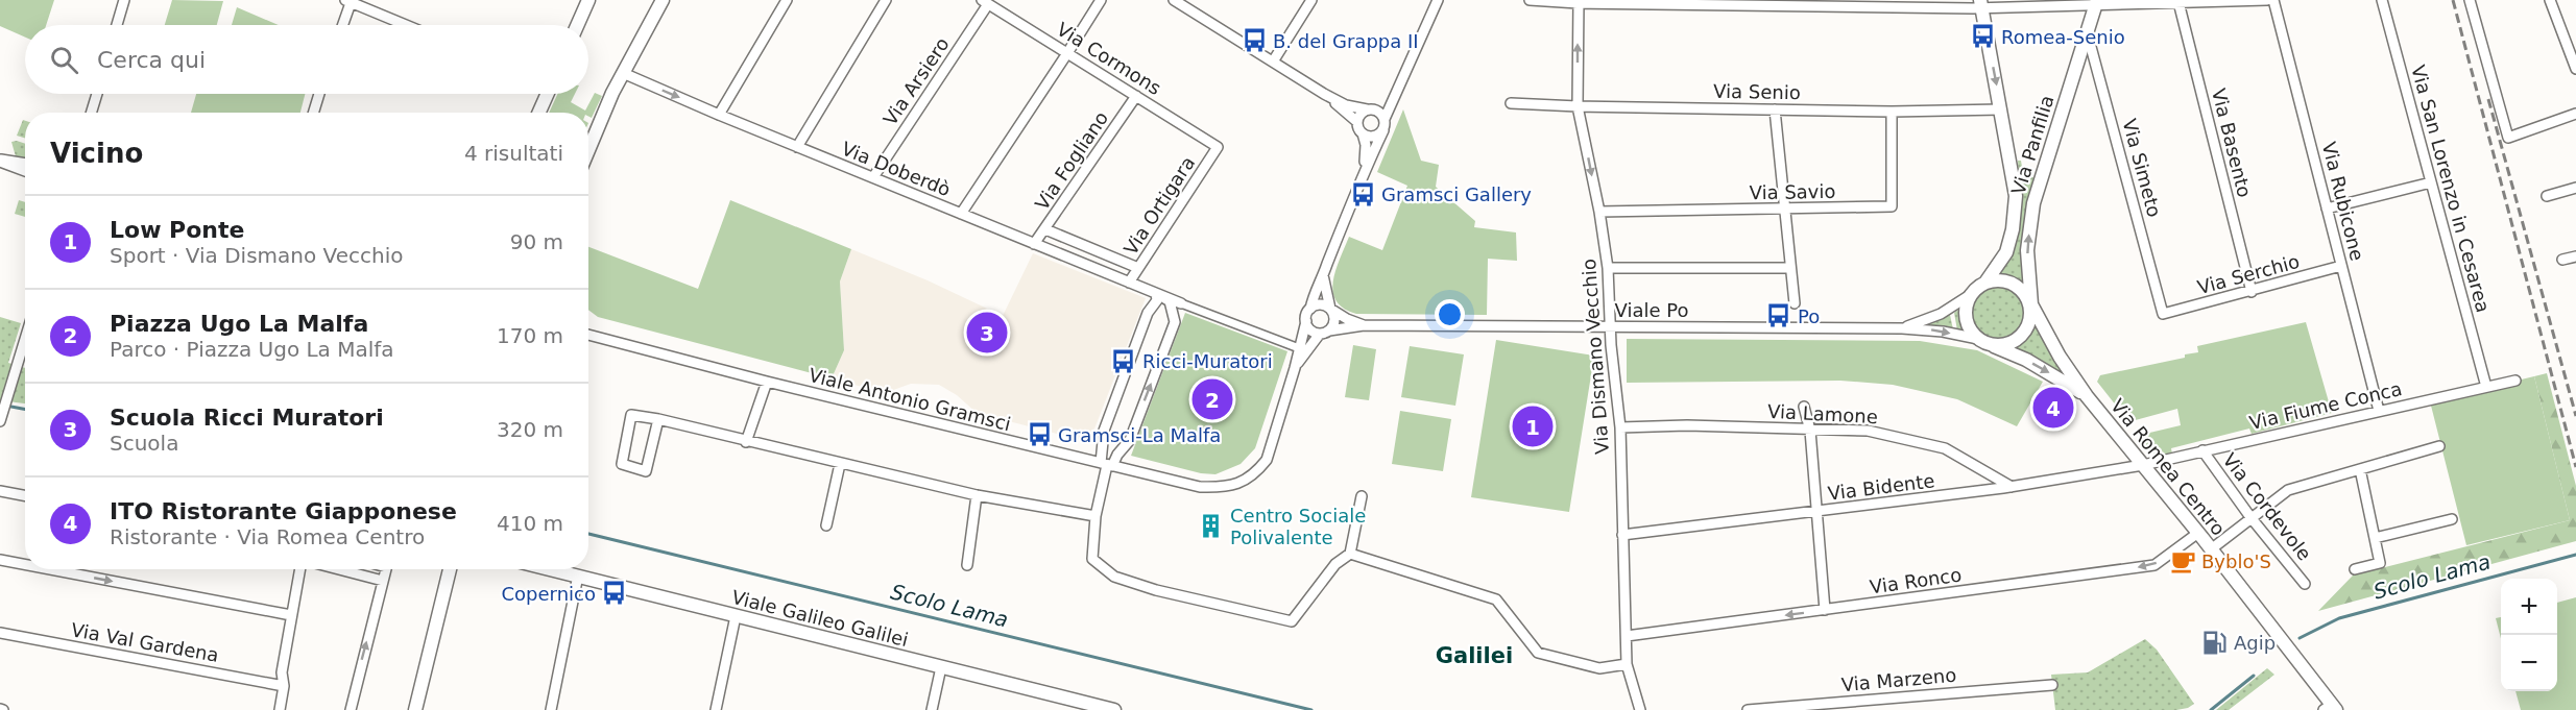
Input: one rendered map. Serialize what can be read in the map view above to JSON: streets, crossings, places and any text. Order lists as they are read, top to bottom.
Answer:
{
  "streets": {
    "street": [
      "Via Cormons",
      "Via Arsiero",
      "Via Senio",
      "Via Basento",
      "Via Panfilia",
      "Via Fogliano",
      "Via Simeto",
      "Via Doberdò",
      "Via San Lorenzo in Cesarea",
      "Via Savio",
      "Via Rubicone",
      "Via Ortigara",
      "Via Serchio",
      "Viale Po",
      "Via Dismano Vecchio",
      "Viale Antonio Gramsci",
      "Via Fiume Conca",
      "Via Lamone",
      "Via Romea Centro",
      "Via Bidente",
      "Via Cordevole",
      "Via Ronco",
      "Viale Galileo Galilei",
      "Via Val Gardena",
      "Via Marzeno"
    ]
  },
  "crossings": [
    ["Via Cormons", "Via Arsiero"],
    ["Via Cormons", "Via Fogliano"],
    ["Via Cormons", "Via Ortigara"],
    ["Via Arsiero", "Via Doberdò"],
    ["Via Senio", "Via Savio"],
    ["Via Senio", "Via Dismano Vecchio"],
    ["Via Basento", "Via Serchio"],
    ["Via Panfilia", "Via Simeto"],
    ["Via Panfilia", "Viale Po"],
    ["Via Panfilia", "Via Romea Centro"],
    ["Via Fogliano", "Via Doberdò"],
    ["Via Simeto", "Via Serchio"],
    ["Via Doberdò", "Via Ortigara"],
    ["Via San Lorenzo in Cesarea", "Via Fiume Conca"],
    ["Via Savio", "Via Dismano Vecchio"],
    ["Via Rubicone", "Via Serchio"],
    ["Via Rubicone", "Via Fiume Conca"],
    ["Viale Po", "Via Dismano Vecchio"],
    ["Viale Po", "Viale Antonio Gramsci"],
    ["Viale Po", "Via Romea Centro"],
    ["Via Dismano Vecchio", "Via Lamone"],
    ["Via Dismano Vecchio", "Via Bidente"],
    ["Via Dismano Vecchio", "Via Ronco"],
    ["Via Fiume Conca", "Via Romea Centro"],
    ["Via Fiume Conca", "Via Bidente"],
    ["Via Fiume Conca", "Via Cordevole"],
    ["Via Lamone", "Via Bidente"],
    ["Via Romea Centro", "Via Bidente"],
    ["Via Romea Centro", "Via Ronco"]
  ],
  "one_way": ["Via Ronco"],
  "districts": ["Galilei"],
  "water": ["Scolo Lama"],
  "places": {
    "bus stop": [
      "Romea-Senio",
      "B. del Grappa II",
      "Gramsci Gallery",
      "Po",
      "Ricci-Muratori",
      "Gramsci-La Malfa",
      "Copernico"
    ],
    "building": ["Centro Sociale Polivalente"],
    "cafe": ["Byblo'S"],
    "fuel station": ["Agip"]
  },
  "page": {
    "search": "Cerca qui",
    "heading": ["Vicino", "4 risultati"],
    "list": [
      {
        "mark": "1",
        "name": "Low Ponte",
        "note": "Sport · Via Dismano Vecchio",
        "value": "90 m"
      },
      {
        "mark": "2",
        "name": "Piazza Ugo La Malfa",
        "note": "Parco · Piazza Ugo La Malfa",
        "value": "170 m"
      },
      {
        "mark": "3",
        "name": "Scuola Ricci Muratori",
        "note": "Scuola",
        "value": "320 m"
      },
      {
        "mark": "4",
        "name": "ITO Ristorante Giapponese",
        "note": "Ristorante · Via Romea Centro",
        "value": "410 m"
      }
    ],
    "pins": [
      "3",
      "2",
      "4",
      "1"
    ],
    "map_buttons": ["+", "−"]
  }
}
